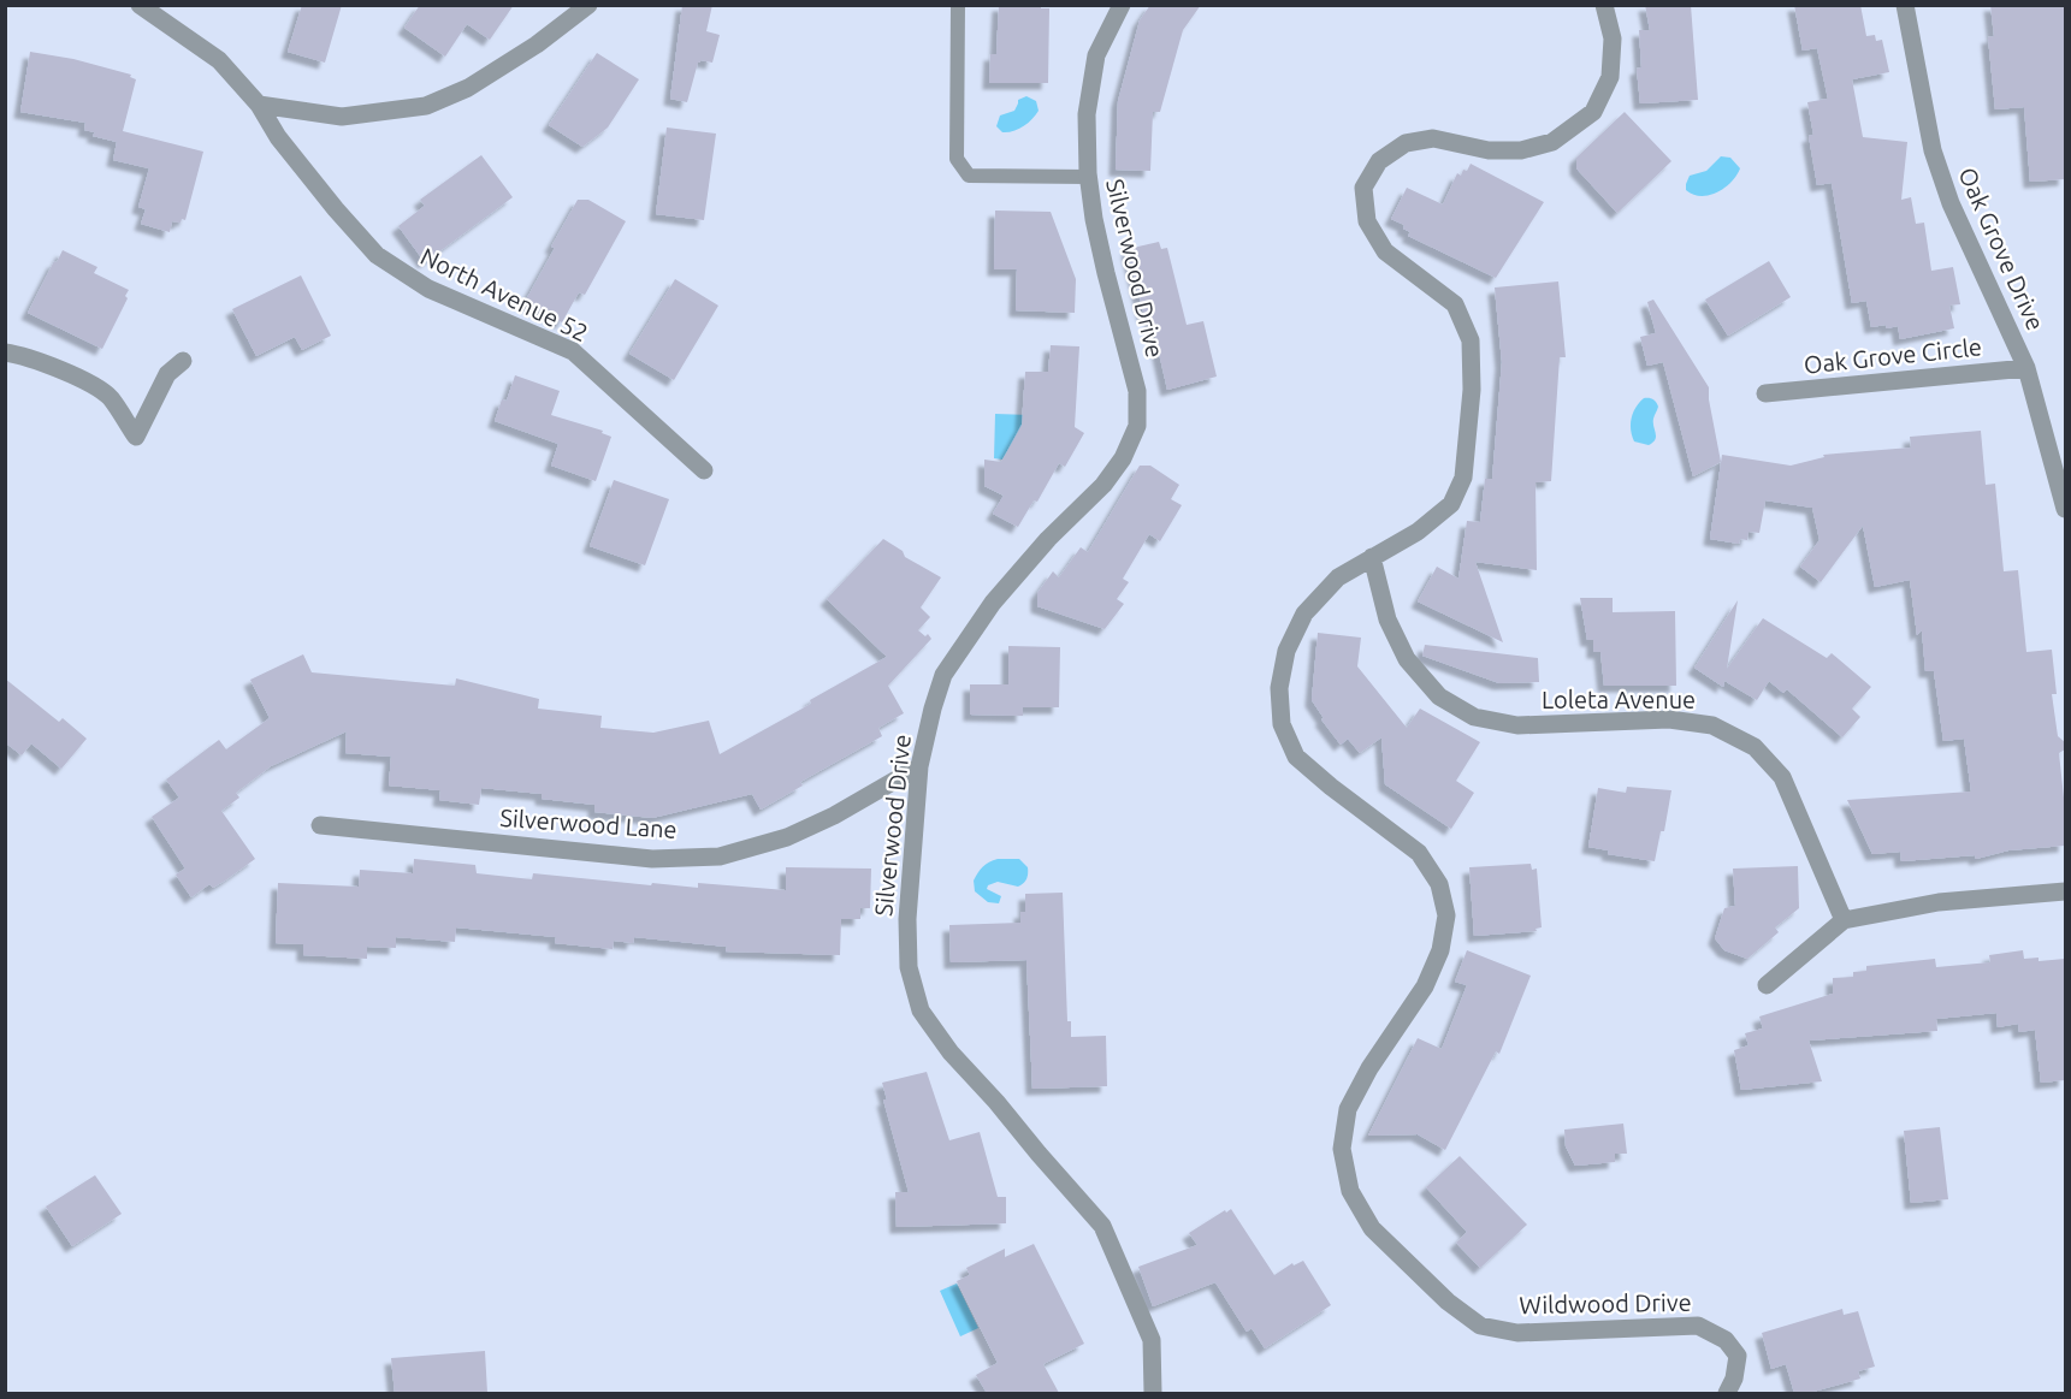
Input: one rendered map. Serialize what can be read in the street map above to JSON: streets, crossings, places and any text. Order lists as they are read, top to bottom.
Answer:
{
  "streets": {
    "street": [
      "Oak Grove Drive",
      "Silverwood Drive",
      "North Avenue 52",
      "Oak Grove Circle",
      "Loleta Avenue",
      "Silverwood Lane",
      "Wildwood Drive"
    ]
  },
  "crossings": [
    ["Oak Grove Drive", "Oak Grove Circle"],
    ["Silverwood Drive", "Silverwood Lane"],
    ["Loleta Avenue", "Wildwood Drive"]
  ]
}
